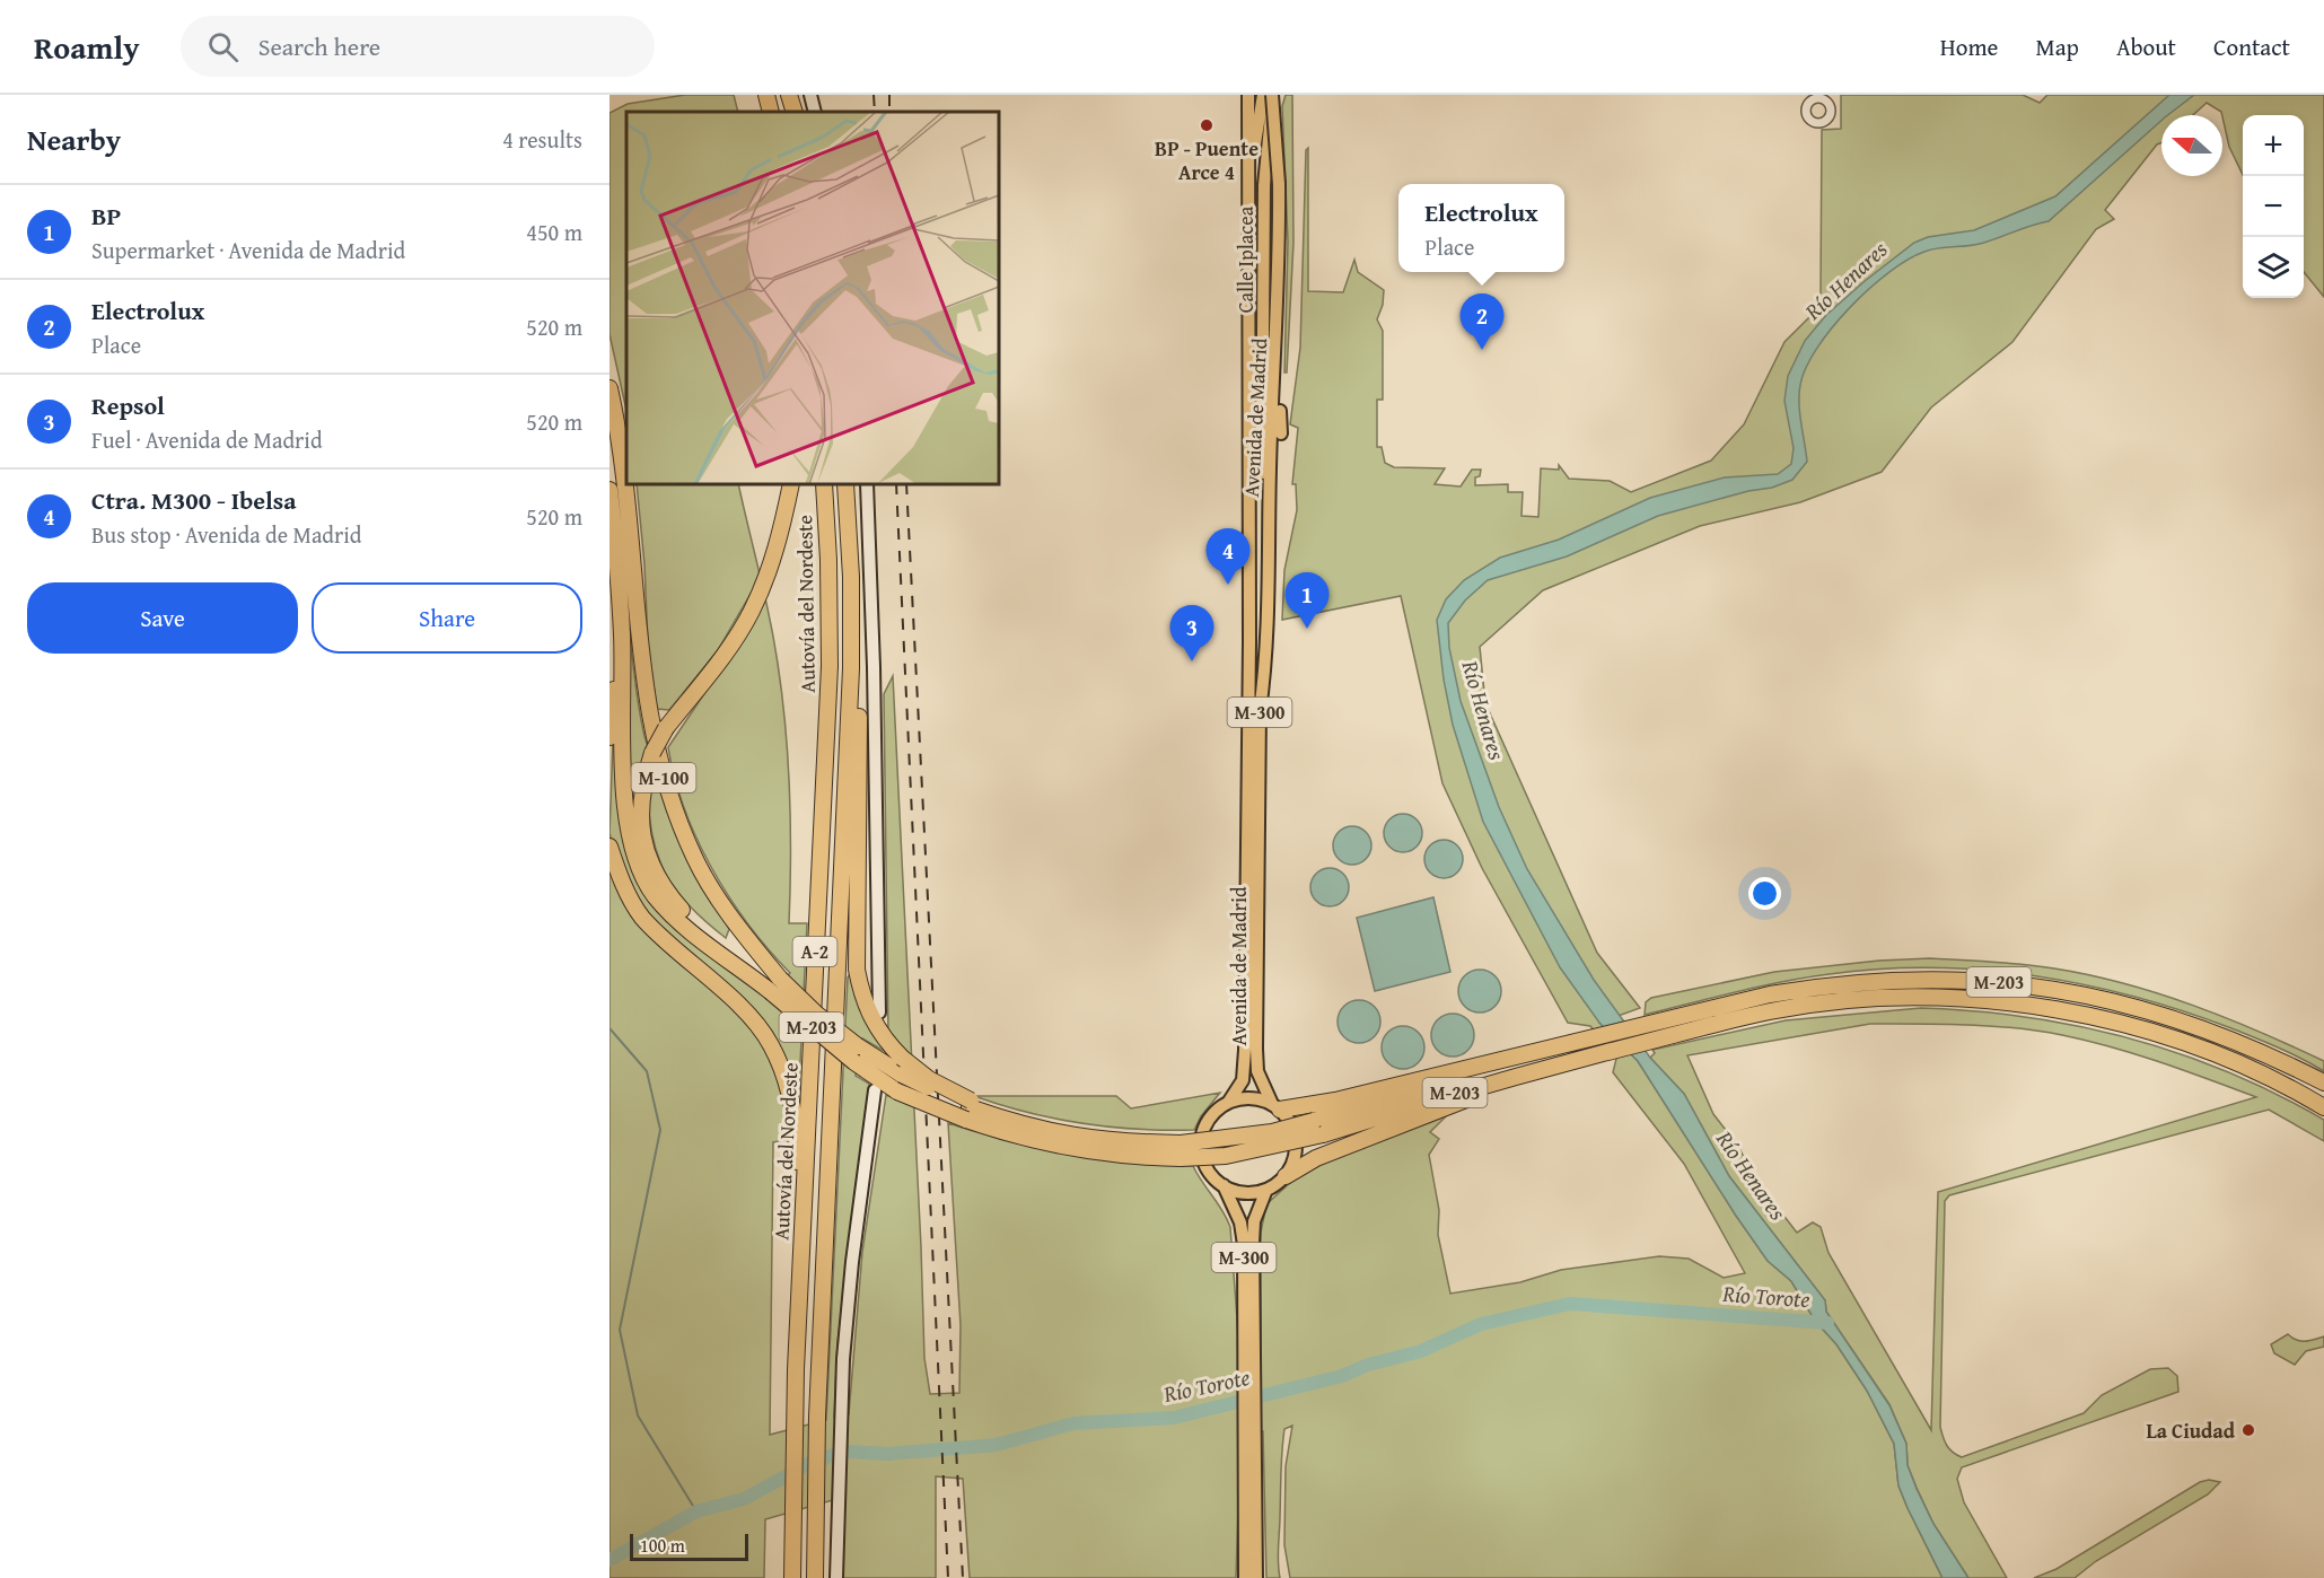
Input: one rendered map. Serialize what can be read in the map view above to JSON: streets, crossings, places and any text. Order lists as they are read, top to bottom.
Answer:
{
  "streets": {
    "highway": [
      "Autovía del Nordeste",
      "M-100",
      "A-2",
      "M-203"
    ],
    "main road": ["Calle Iplacea", "Avenida de Madrid", "M-300"]
  },
  "crossings": [
    ["Calle Iplacea", "Avenida de Madrid"],
    ["Avenida de Madrid", "M-300"],
    ["Avenida de Madrid", "M-203"],
    ["Autovía del Nordeste", "A-2"],
    ["M-300", "M-203"],
    ["M-100", "A-2"],
    ["M-100", "M-203"],
    ["A-2", "M-203"]
  ],
  "water": ["Río Henares", "Río Torote"],
  "places": ["BP - Puente Arce 4", "La Ciudad"],
  "scale_bar": "100 m",
  "north": "left",
  "page": {
    "header": "Roamly",
    "search": "Search here",
    "nav": [
      "Home",
      "Map",
      "About",
      "Contact"
    ],
    "heading": ["Nearby", "4 results"],
    "map_buttons": ["+", "−"],
    "list": [
      {
        "mark": "1",
        "name": "BP",
        "note": "Supermarket · Avenida de Madrid",
        "value": "450 m"
      },
      {
        "mark": "2",
        "name": "Electrolux",
        "note": "Place",
        "value": "520 m"
      },
      {
        "mark": "3",
        "name": "Repsol",
        "note": "Fuel · Avenida de Madrid",
        "value": "520 m"
      },
      {
        "mark": "4",
        "name": "Ctra. M300 - Ibelsa",
        "note": "Bus stop · Avenida de Madrid",
        "value": "520 m"
      }
    ],
    "popup": ["Electrolux", "Place"],
    "pins": [
      "2",
      "4",
      "1",
      "3"
    ],
    "buttons": ["Save", "Share"],
    "scale": "100 m"
  }
}
